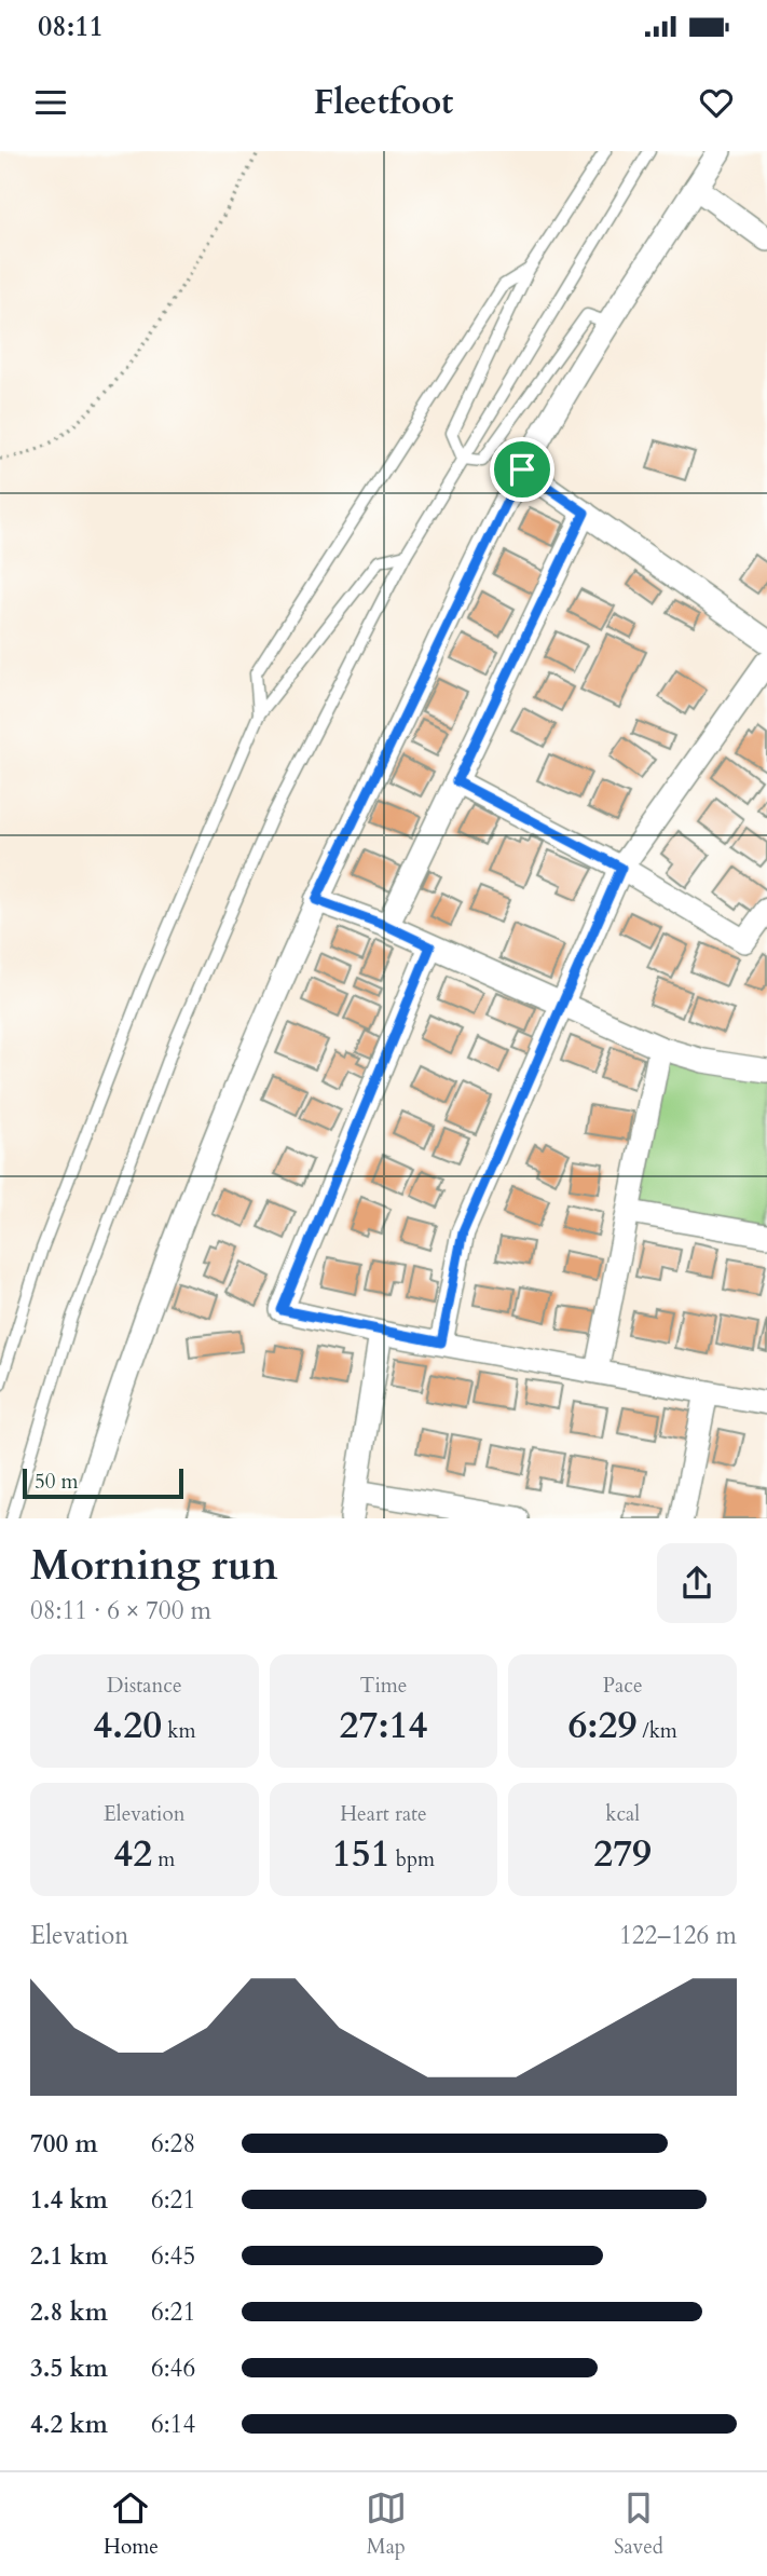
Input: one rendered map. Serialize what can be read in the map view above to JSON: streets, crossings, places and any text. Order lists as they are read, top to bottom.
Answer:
{
  "scale_bar": "50 m",
  "page": {
    "status": "08:11",
    "header": "Fleetfoot",
    "scale": "50 m",
    "heading": ["Morning run", "08:11 · 6 × 700 m"],
    "stats": [
      ["Distance", "4.20 km"],
      ["Time", "27:14"],
      ["Pace", "6:29 /km"],
      ["Elevation", "42 m"],
      ["Heart rate", "151 bpm"],
      ["kcal", "279"]
    ],
    "chart": ["Elevation", "122–126 m"],
    "list": [
      {
        "name": "700 m",
        "note": "6:28"
      },
      {
        "name": "1.4 km",
        "note": "6:21"
      },
      {
        "name": "2.1 km",
        "note": "6:45"
      },
      {
        "name": "2.8 km",
        "note": "6:21"
      },
      {
        "name": "3.5 km",
        "note": "6:46"
      },
      {
        "name": "4.2 km",
        "note": "6:14"
      }
    ],
    "tabs": ["Home", "Map", "Saved"]
  }
}
